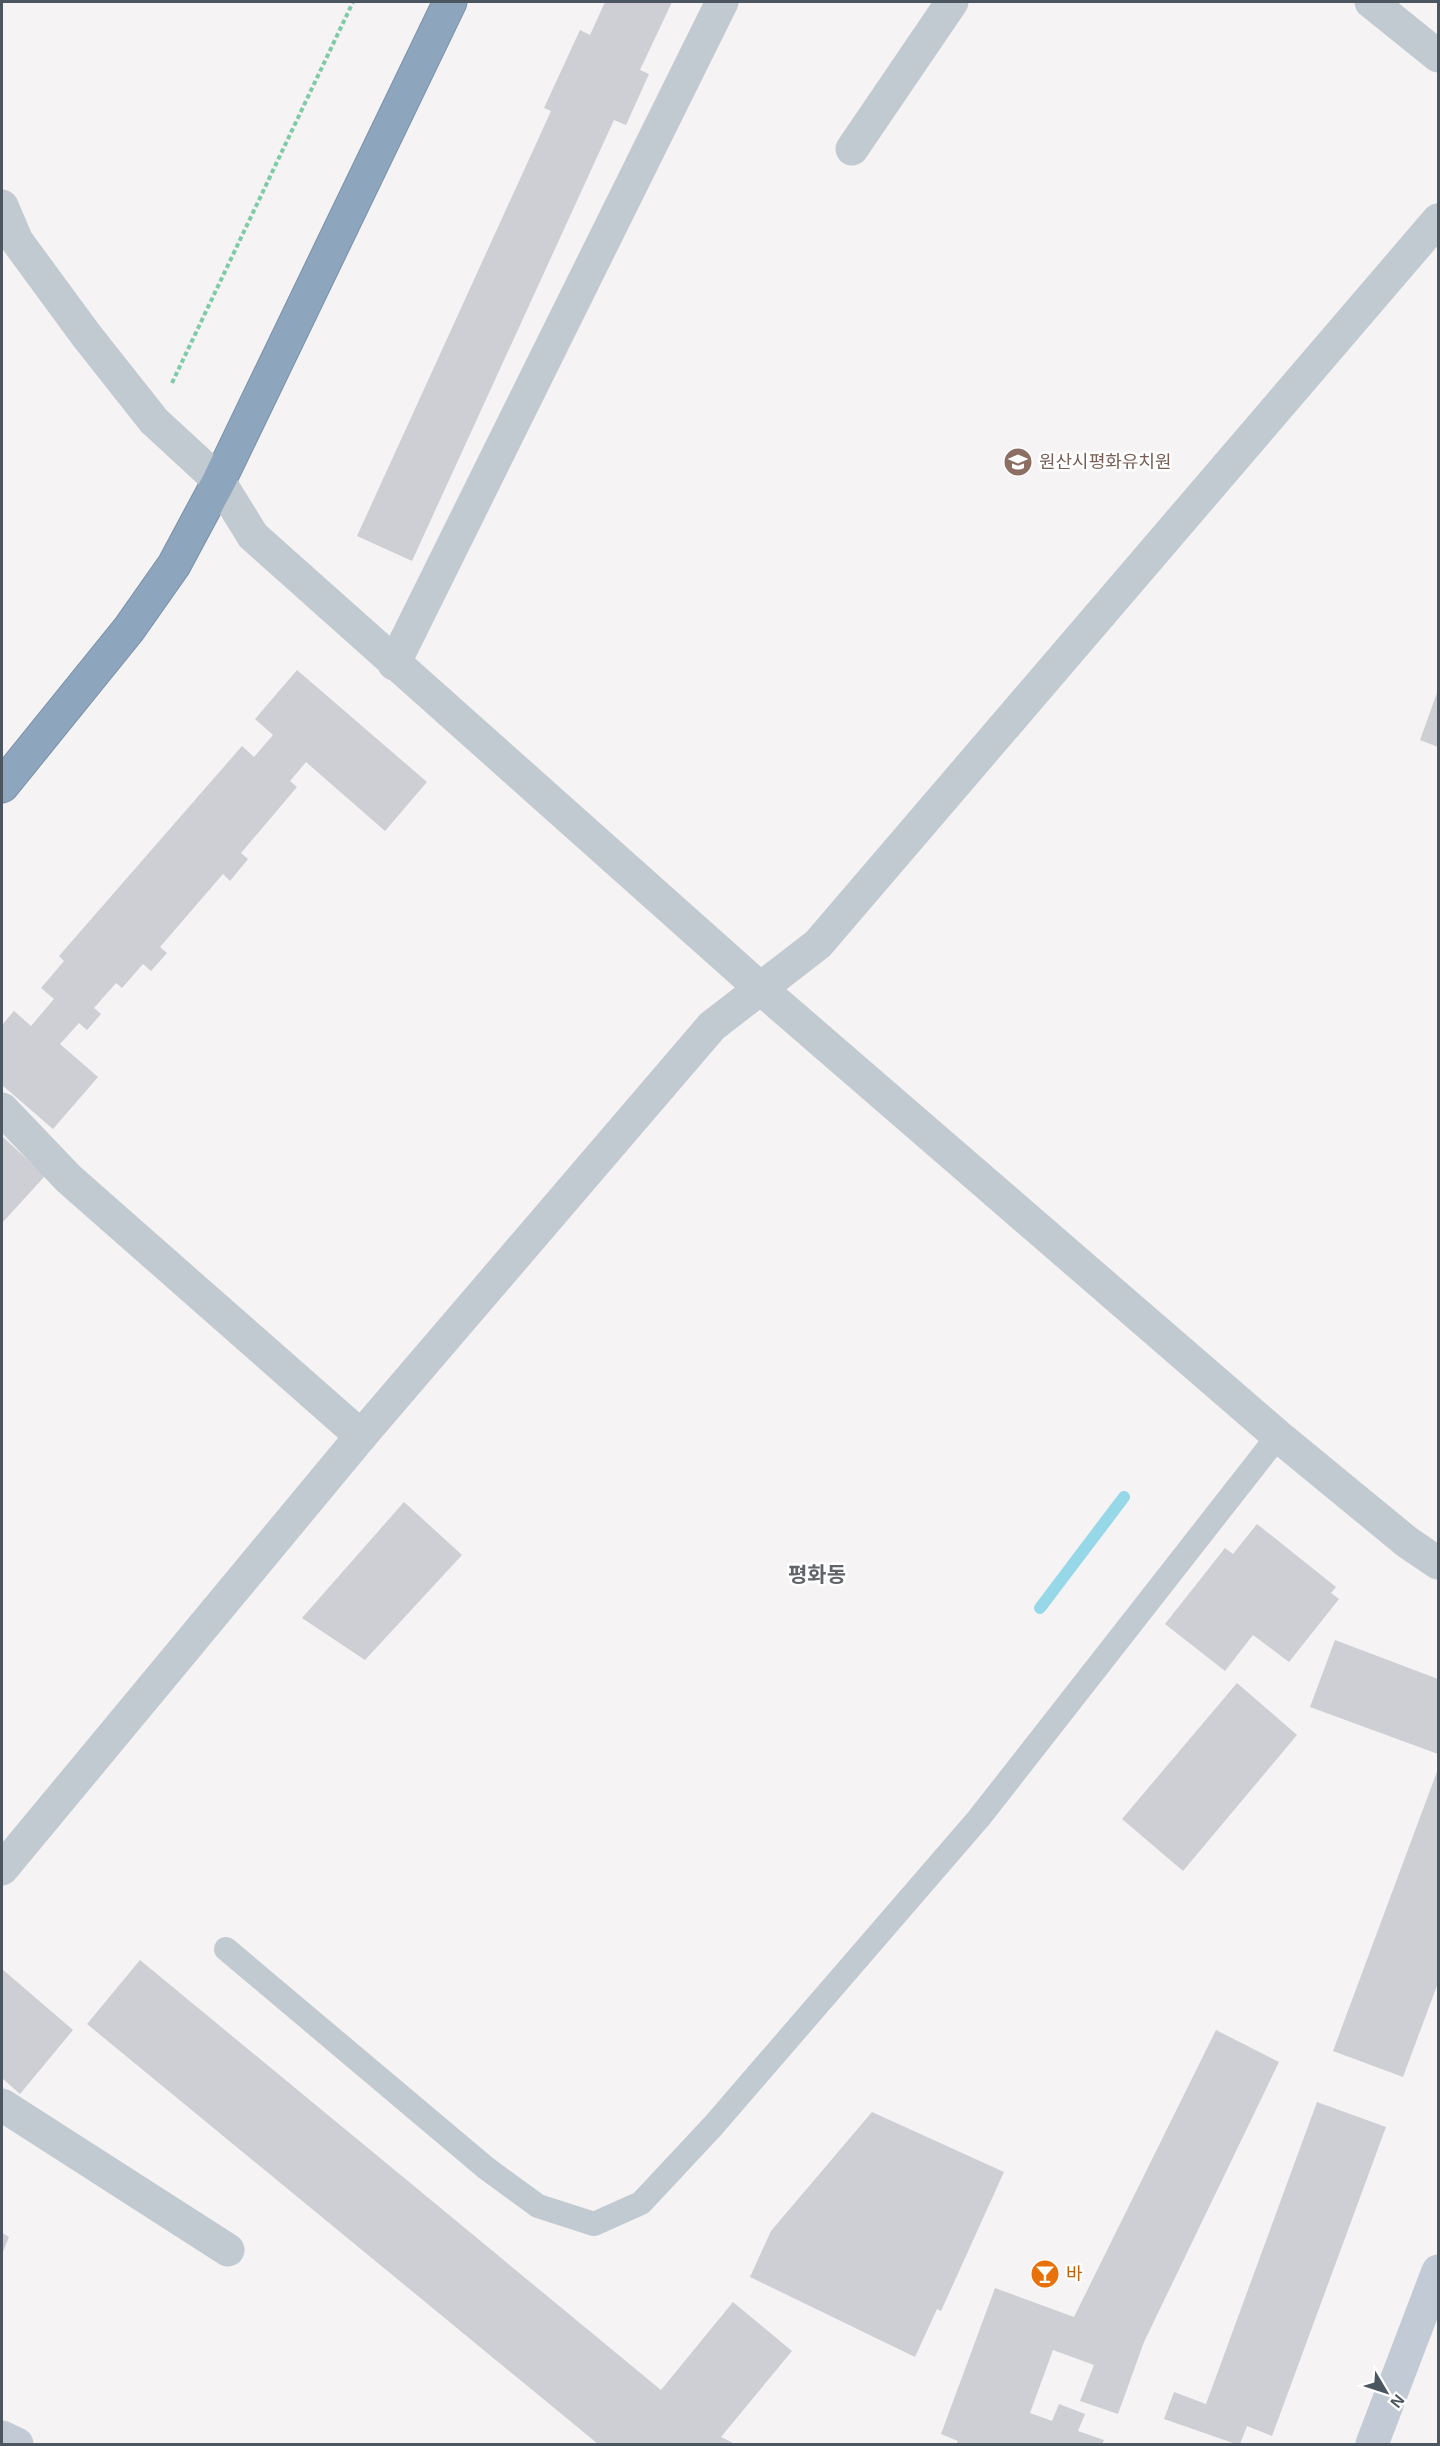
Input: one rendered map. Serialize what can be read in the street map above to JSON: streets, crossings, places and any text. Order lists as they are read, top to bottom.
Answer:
{
  "districts": ["평화동"],
  "places": {
    "school or university": ["원산시평화유치원"],
    "bar": ["바"]
  },
  "north": "bottom right"
}
